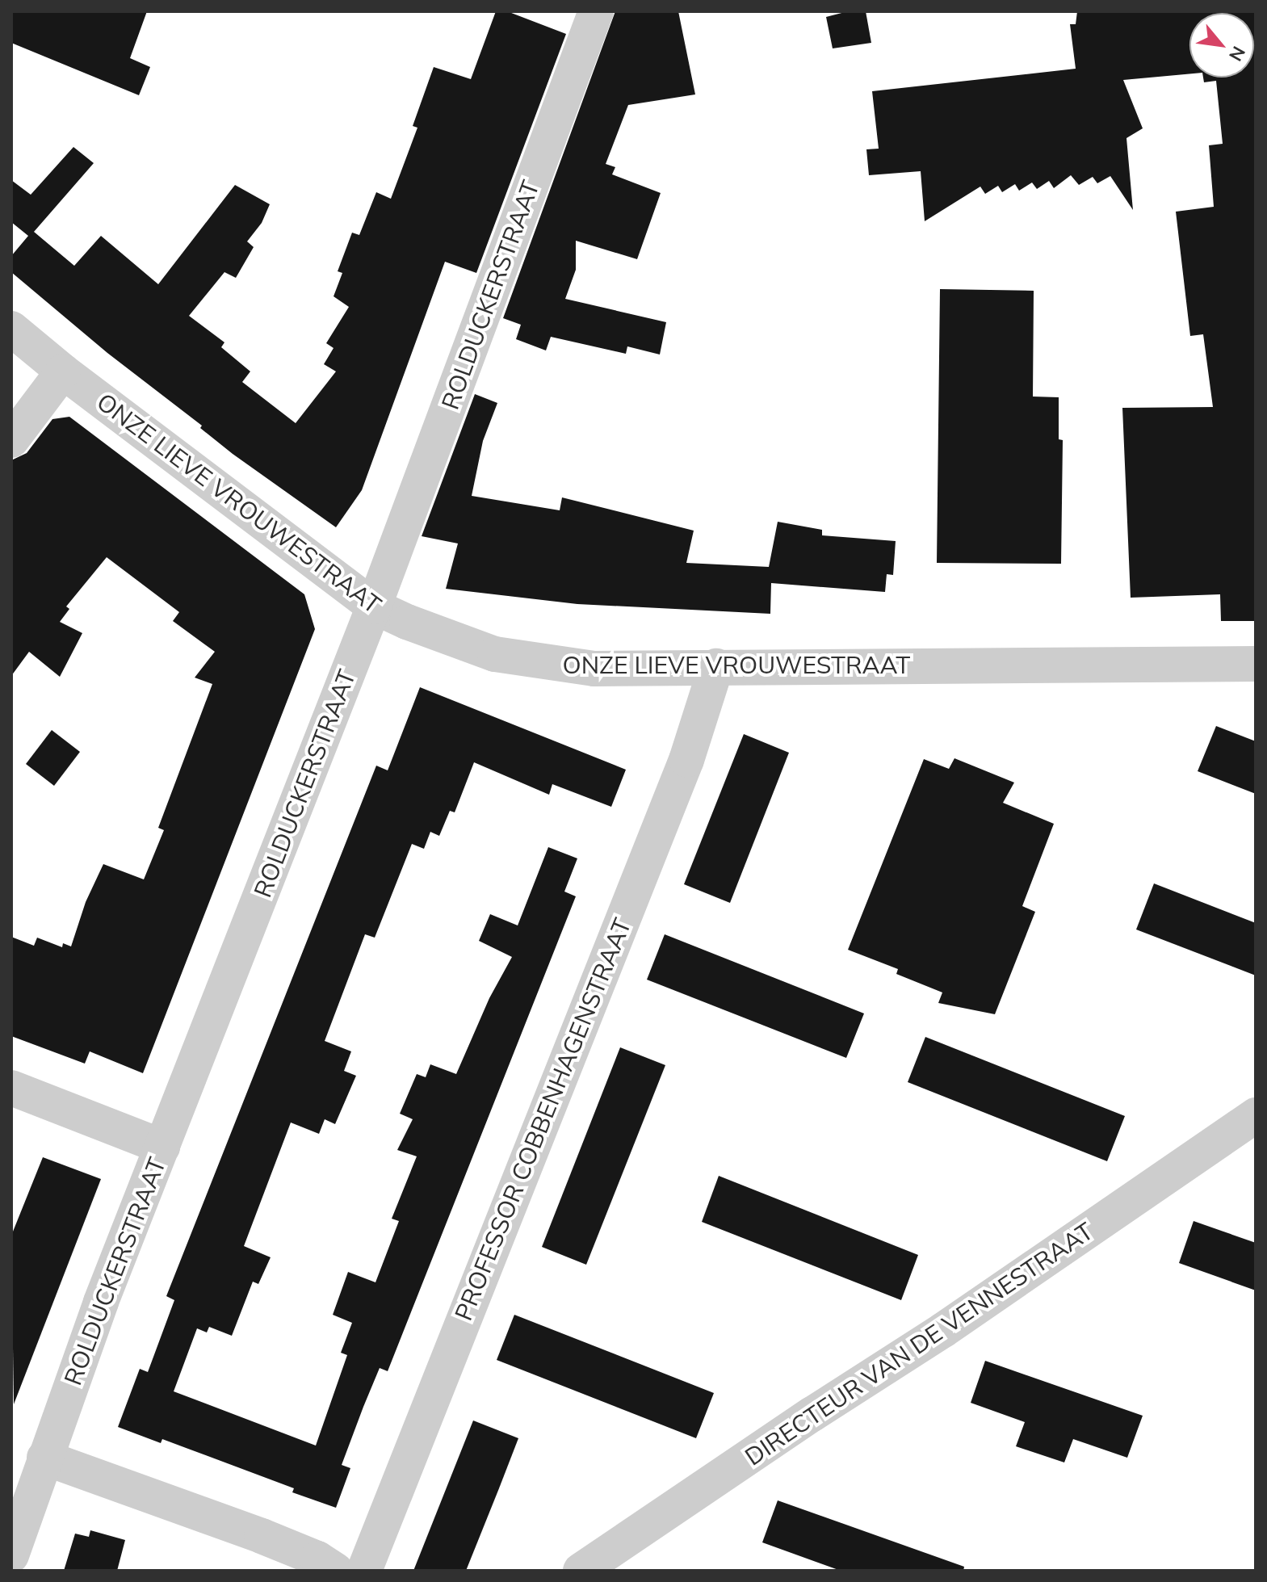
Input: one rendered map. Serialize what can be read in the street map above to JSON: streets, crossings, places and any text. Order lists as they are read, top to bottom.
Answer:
{
  "streets": {
    "street": [
      "ROLDUCKERSTRAAT",
      "ONZE LIEVE VROUWESTRAAT",
      "PROFESSOR COBBENHAGENSTRAAT",
      "DIRECTEUR VAN DE VENNESTRAAT"
    ]
  },
  "crossings": [
    ["ROLDUCKERSTRAAT", "ONZE LIEVE VROUWESTRAAT"],
    ["ONZE LIEVE VROUWESTRAAT", "PROFESSOR COBBENHAGENSTRAAT"]
  ],
  "north": "bottom right"
}
